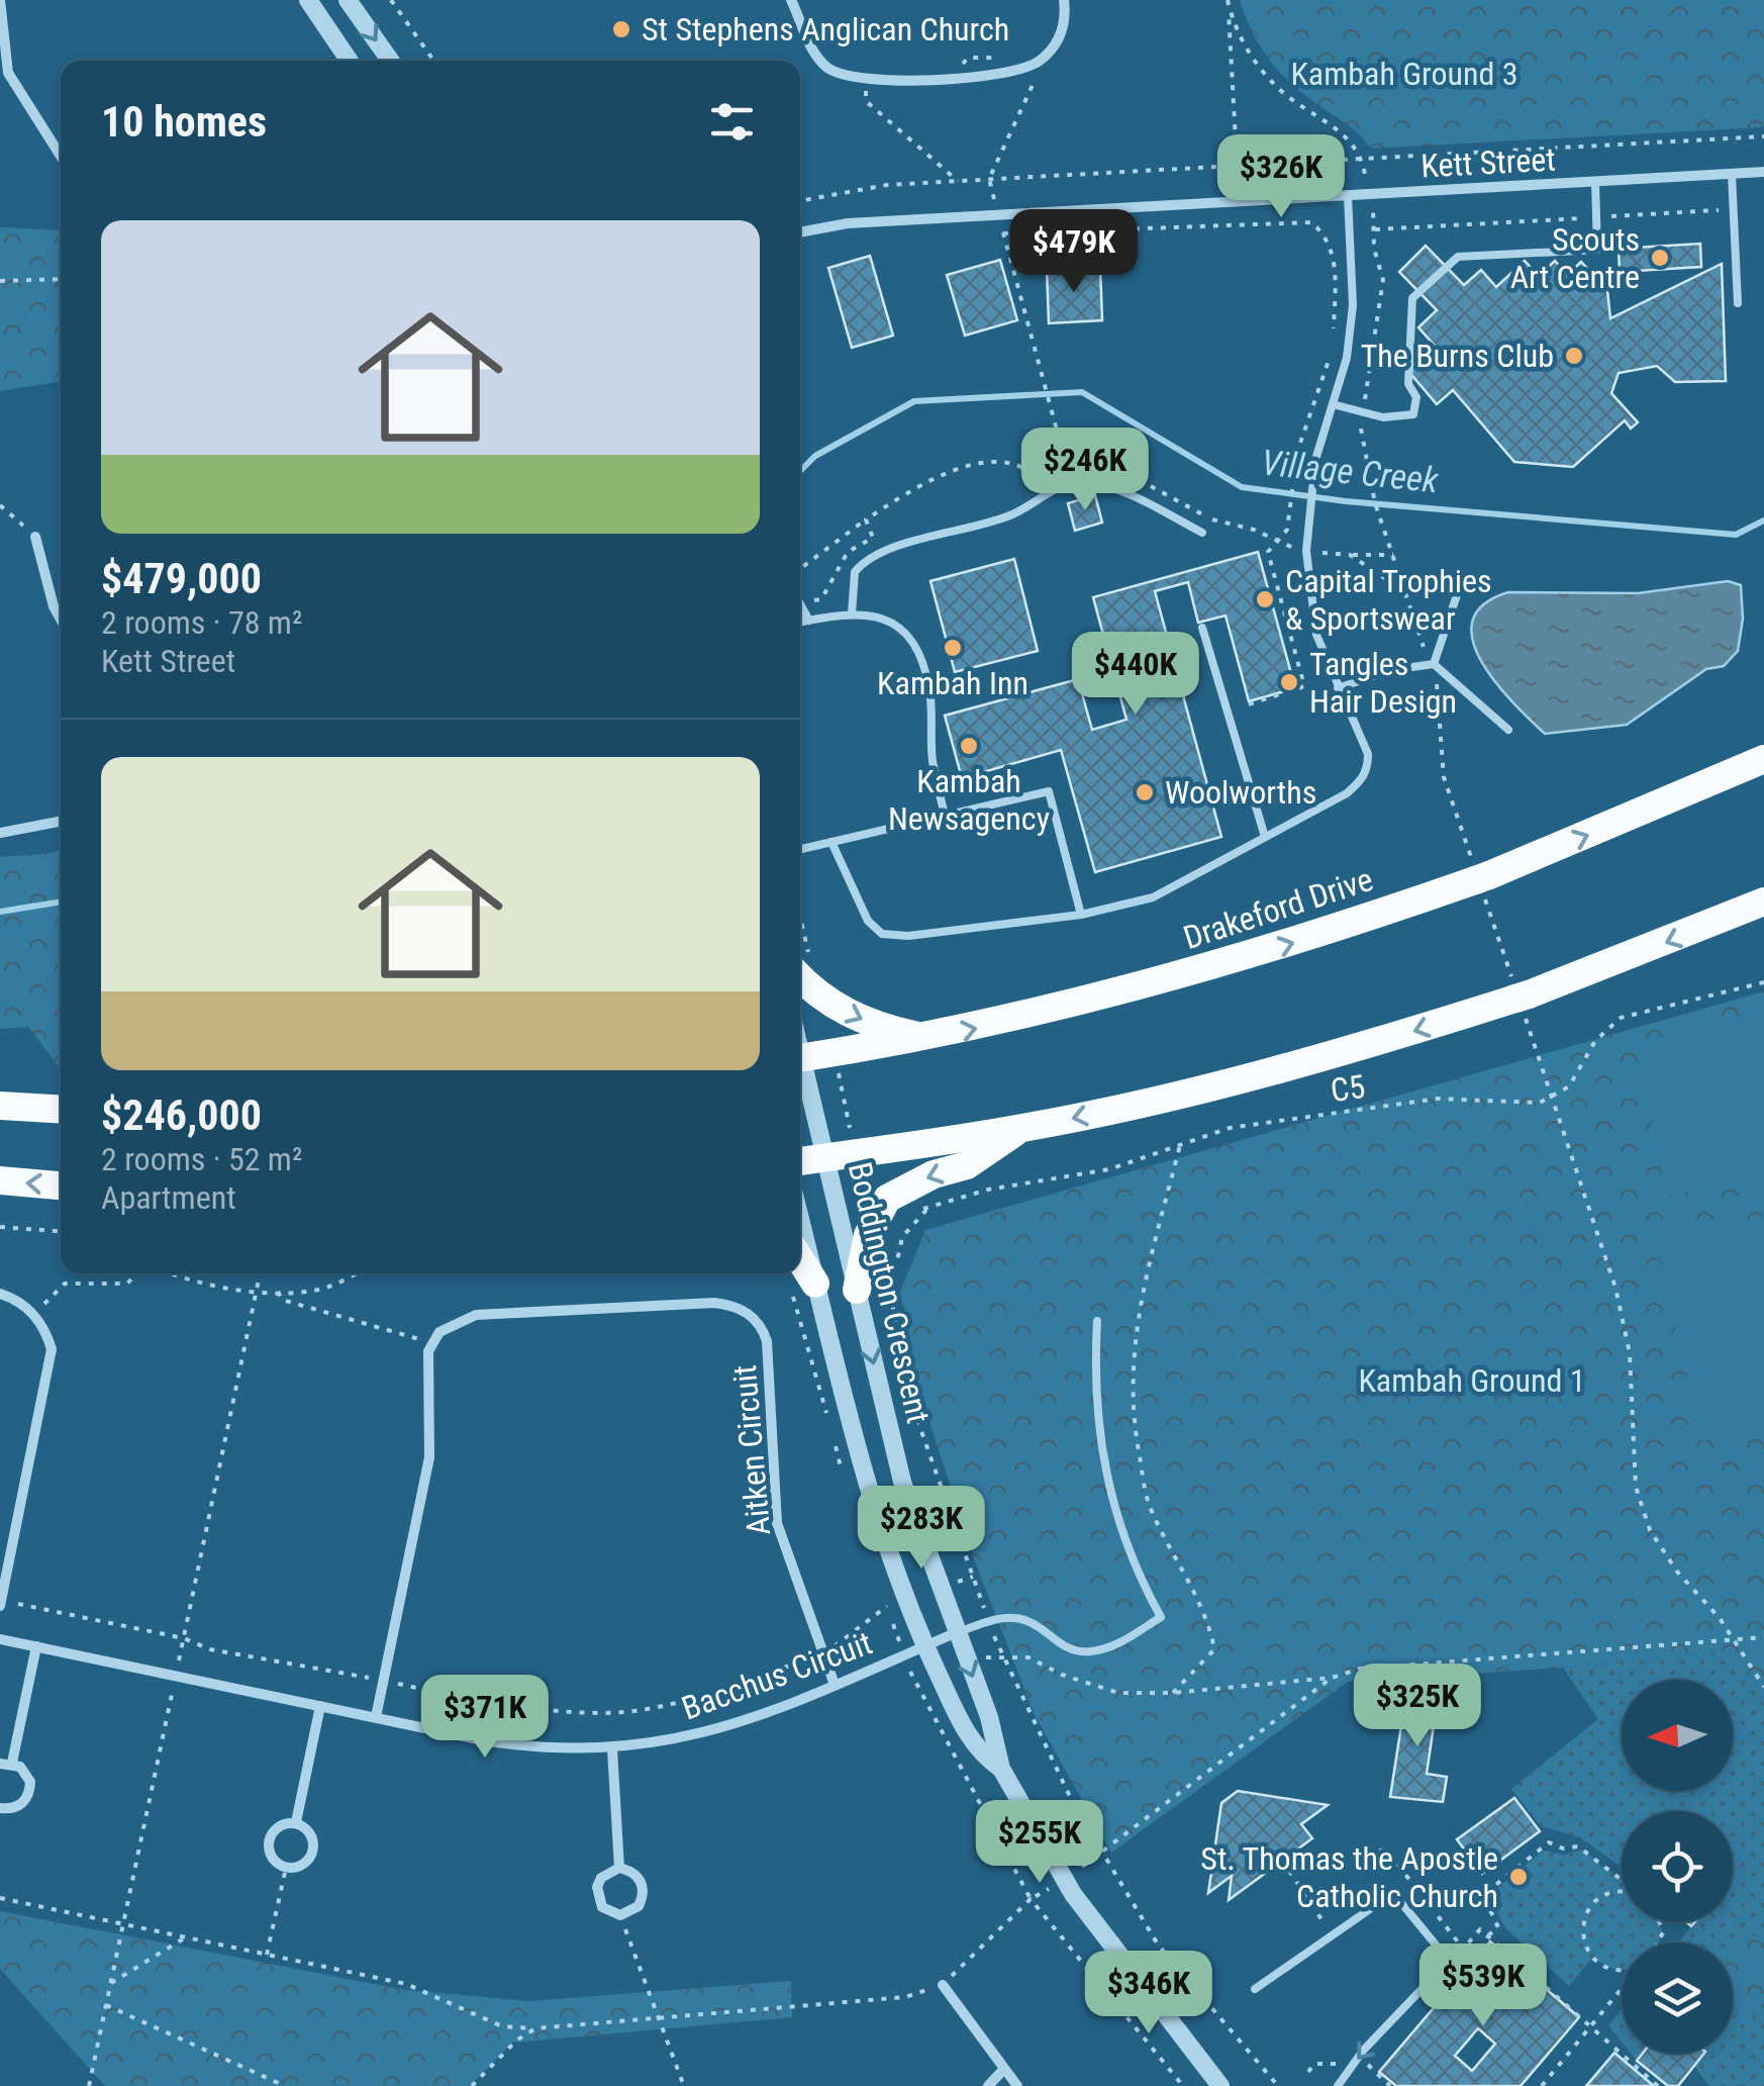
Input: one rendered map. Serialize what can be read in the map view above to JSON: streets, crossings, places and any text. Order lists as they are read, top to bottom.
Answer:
{
  "streets": {
    "highway": ["Drakeford Drive"],
    "street": [
      "Kett Street",
      "Boddington Crescent",
      "Aitken Circuit",
      "Bacchus Circuit"
    ],
    "path": ["C5"]
  },
  "crossings": [
    ["Boddington Crescent", "Bacchus Circuit"],
    ["Aitken Circuit", "Bacchus Circuit"]
  ],
  "water": ["Village Creek"],
  "parks": ["Kambah Ground 3", "Kambah Ground 1"],
  "places": [
    "St Stephens Anglican Church",
    "Scouts Art Centre",
    "The Burns Club",
    "Capital Trophies & Sportswear",
    "Kambah Inn",
    "Tangles Hair Design",
    "Kambah Newsagency",
    "Woolworths",
    "St. Thomas the Apostle Catholic Church"
  ],
  "north": "left",
  "page": {
    "heading": "10 homes",
    "price": [
      "$326K",
      "$479K",
      "$246K",
      "$440K",
      "$283K",
      "$325K",
      "$371K",
      "$255K",
      "$539K",
      "$346K"
    ],
    "list": [
      {
        "name": "$479,000",
        "note": "2 rooms · 78 m² · Kett Street"
      },
      {
        "name": "$246,000",
        "note": "2 rooms · 52 m² · Apartment"
      }
    ]
  }
}
